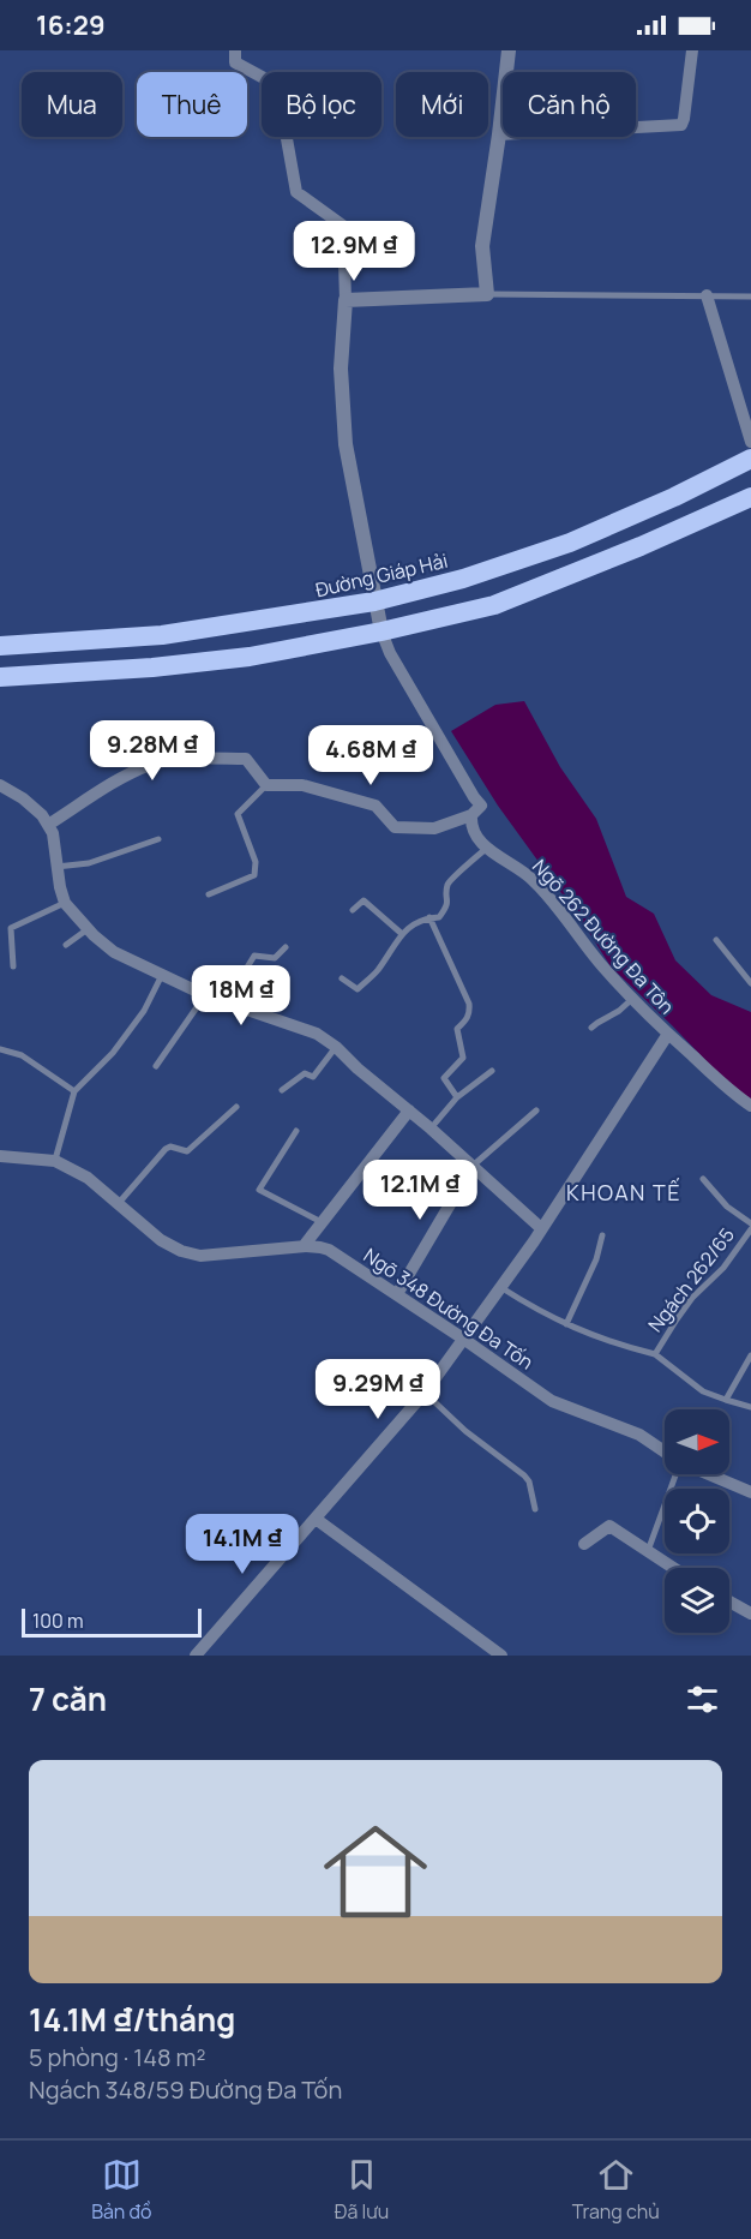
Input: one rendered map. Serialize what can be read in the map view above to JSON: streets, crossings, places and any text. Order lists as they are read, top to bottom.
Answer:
{
  "streets": {
    "highway": ["Đường Giáp Hải"],
    "street": ["Ngõ 262 Đường Đa Tôn", "Ngõ 348 Đường Đa Tốn"],
    "lane": ["Ngách 262/65"]
  },
  "districts": ["KHOAN TẾ"],
  "scale_bar": "100 m",
  "north": "right",
  "page": {
    "status": "16:29",
    "chip": [
      "Mua",
      "Thuê",
      "Bộ lọc",
      "Mới",
      "Căn hộ"
    ],
    "price": [
      "12.9M ₫",
      "9.28M ₫",
      "4.68M ₫",
      "18M ₫",
      "12.1M ₫",
      "9.29M ₫",
      "14.1M ₫"
    ],
    "scale": "100 m",
    "heading": "7 căn",
    "list": [
      {
        "name": "14.1M ₫/tháng",
        "note": "5 phòng · 148 m² · Ngách 348/59 Đường Đa Tốn"
      }
    ],
    "tabs": ["Bản đồ", "Đã lưu", "Trang chủ"]
  }
}
